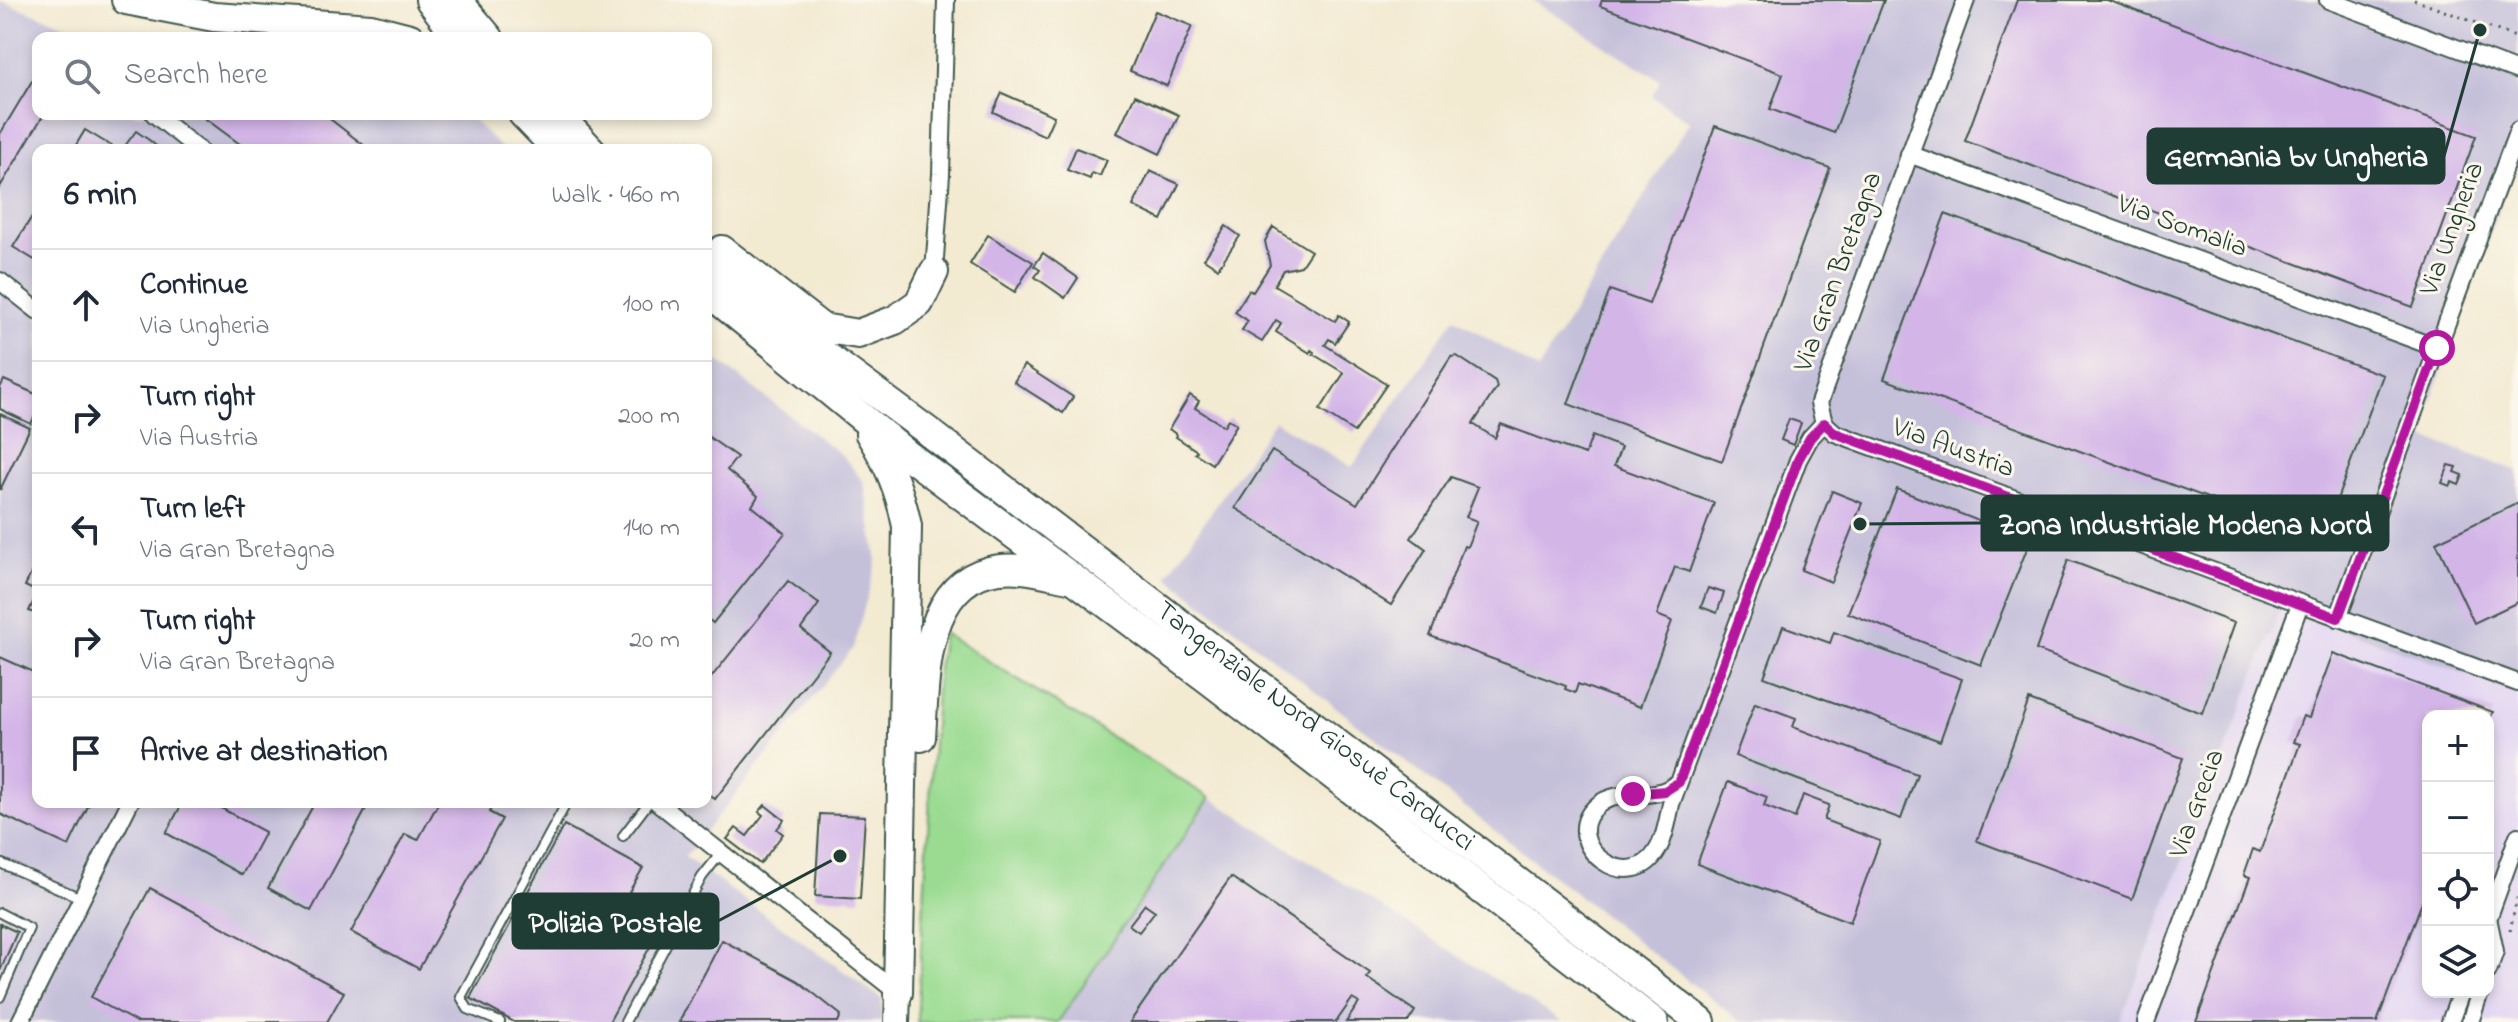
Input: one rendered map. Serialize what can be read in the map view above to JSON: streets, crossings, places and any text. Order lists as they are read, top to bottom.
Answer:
{
  "streets": {
    "highway": ["Tangenziale Nord Giosuè Carducci"],
    "street": [
      "Via Somalia",
      "Via Ungheria",
      "Via Gran Bretagna",
      "Via Austria",
      "Via Grecia"
    ]
  },
  "crossings": [
    ["Via Somalia", "Via Ungheria"],
    ["Via Somalia", "Via Gran Bretagna"],
    ["Via Ungheria", "Via Austria"],
    ["Via Gran Bretagna", "Via Austria"],
    ["Via Austria", "Via Grecia"]
  ],
  "places": ["Germania bv Ungheria", "Zona Industriale Modena Nord", "Polizia Postale"],
  "page": {
    "search": "Search here",
    "heading": ["6 min", "Walk · 460 m"],
    "list": [
      ["Continue", "Via Ungheria", "100 m"],
      ["Turn right", "Via Austria", "200 m"],
      ["Turn left", "Via Gran Bretagna", "140 m"],
      ["Turn right", "Via Gran Bretagna", "20 m"],
      "Arrive at destination"
    ],
    "map_buttons": ["+", "−"]
  }
}
